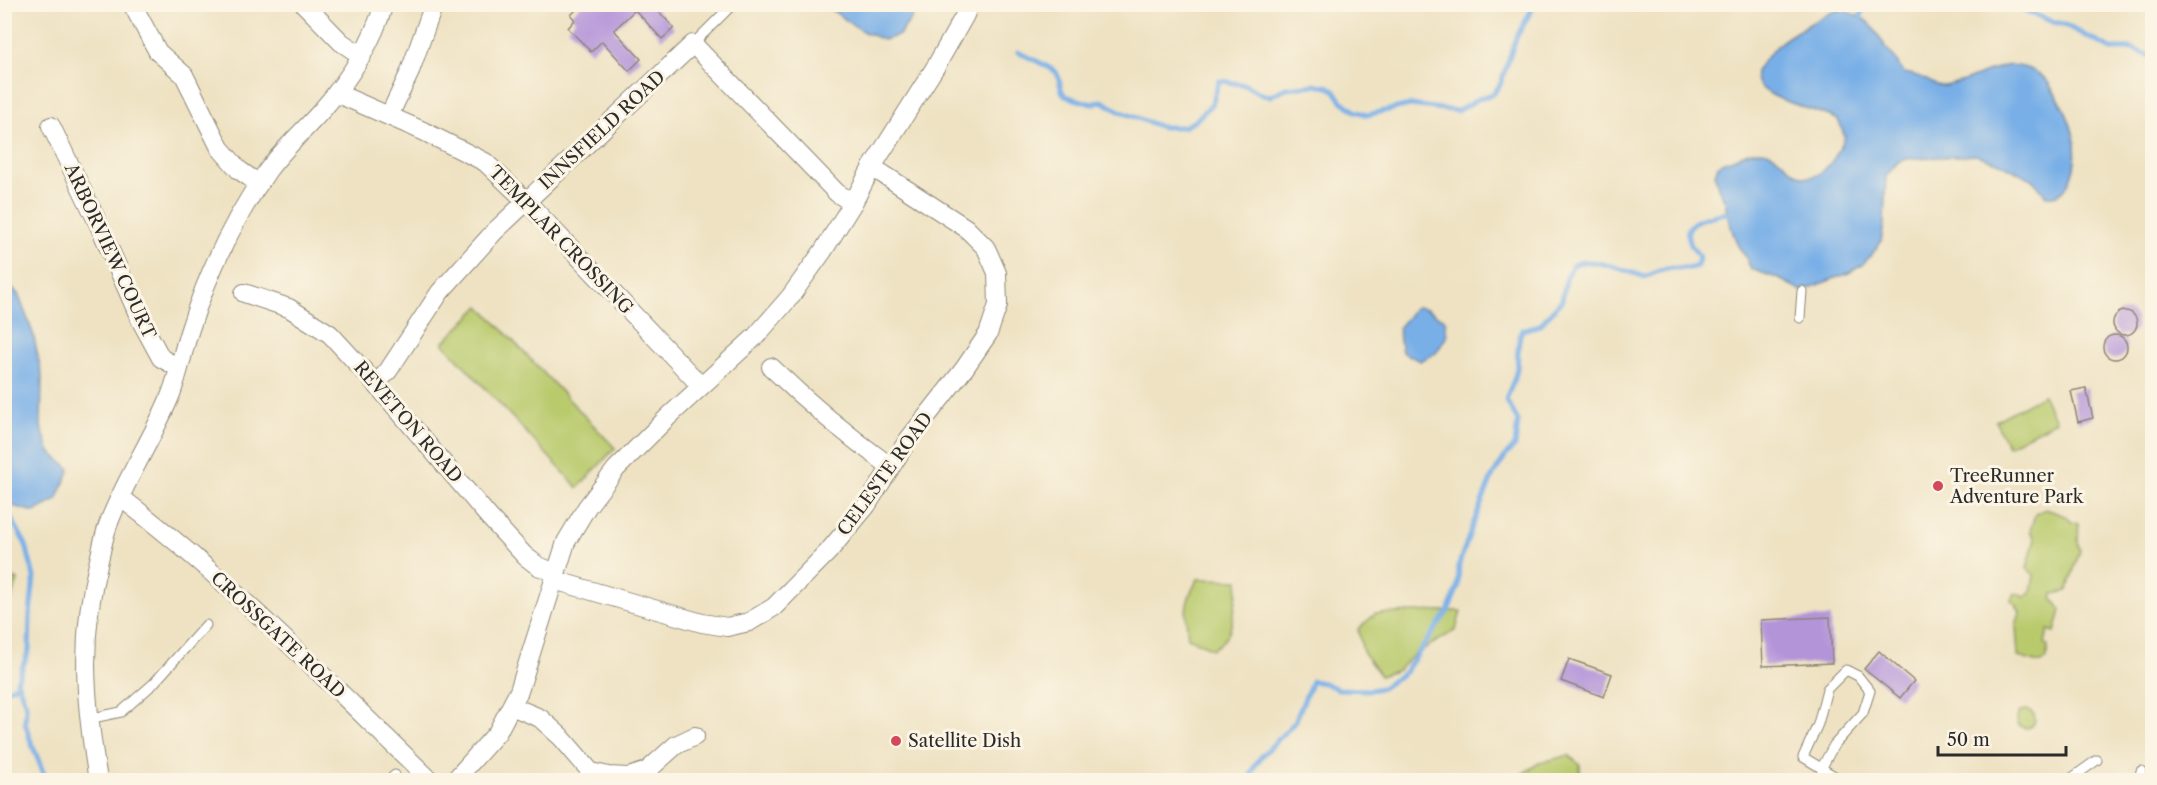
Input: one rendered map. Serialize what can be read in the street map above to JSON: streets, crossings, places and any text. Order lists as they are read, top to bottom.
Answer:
{
  "streets": {
    "street": [
      "INNSFIELD ROAD",
      "TEMPLAR CROSSING",
      "ARBORVIEW COURT",
      "REVETON ROAD",
      "CELESTE ROAD",
      "CROSSGATE ROAD"
    ]
  },
  "crossings": [
    ["INNSFIELD ROAD", "TEMPLAR CROSSING"],
    ["INNSFIELD ROAD", "REVETON ROAD"],
    ["REVETON ROAD", "CELESTE ROAD"]
  ],
  "places": ["TreeRunner Adventure Park", "Satellite Dish"],
  "scale_bar": "50 m"
}
